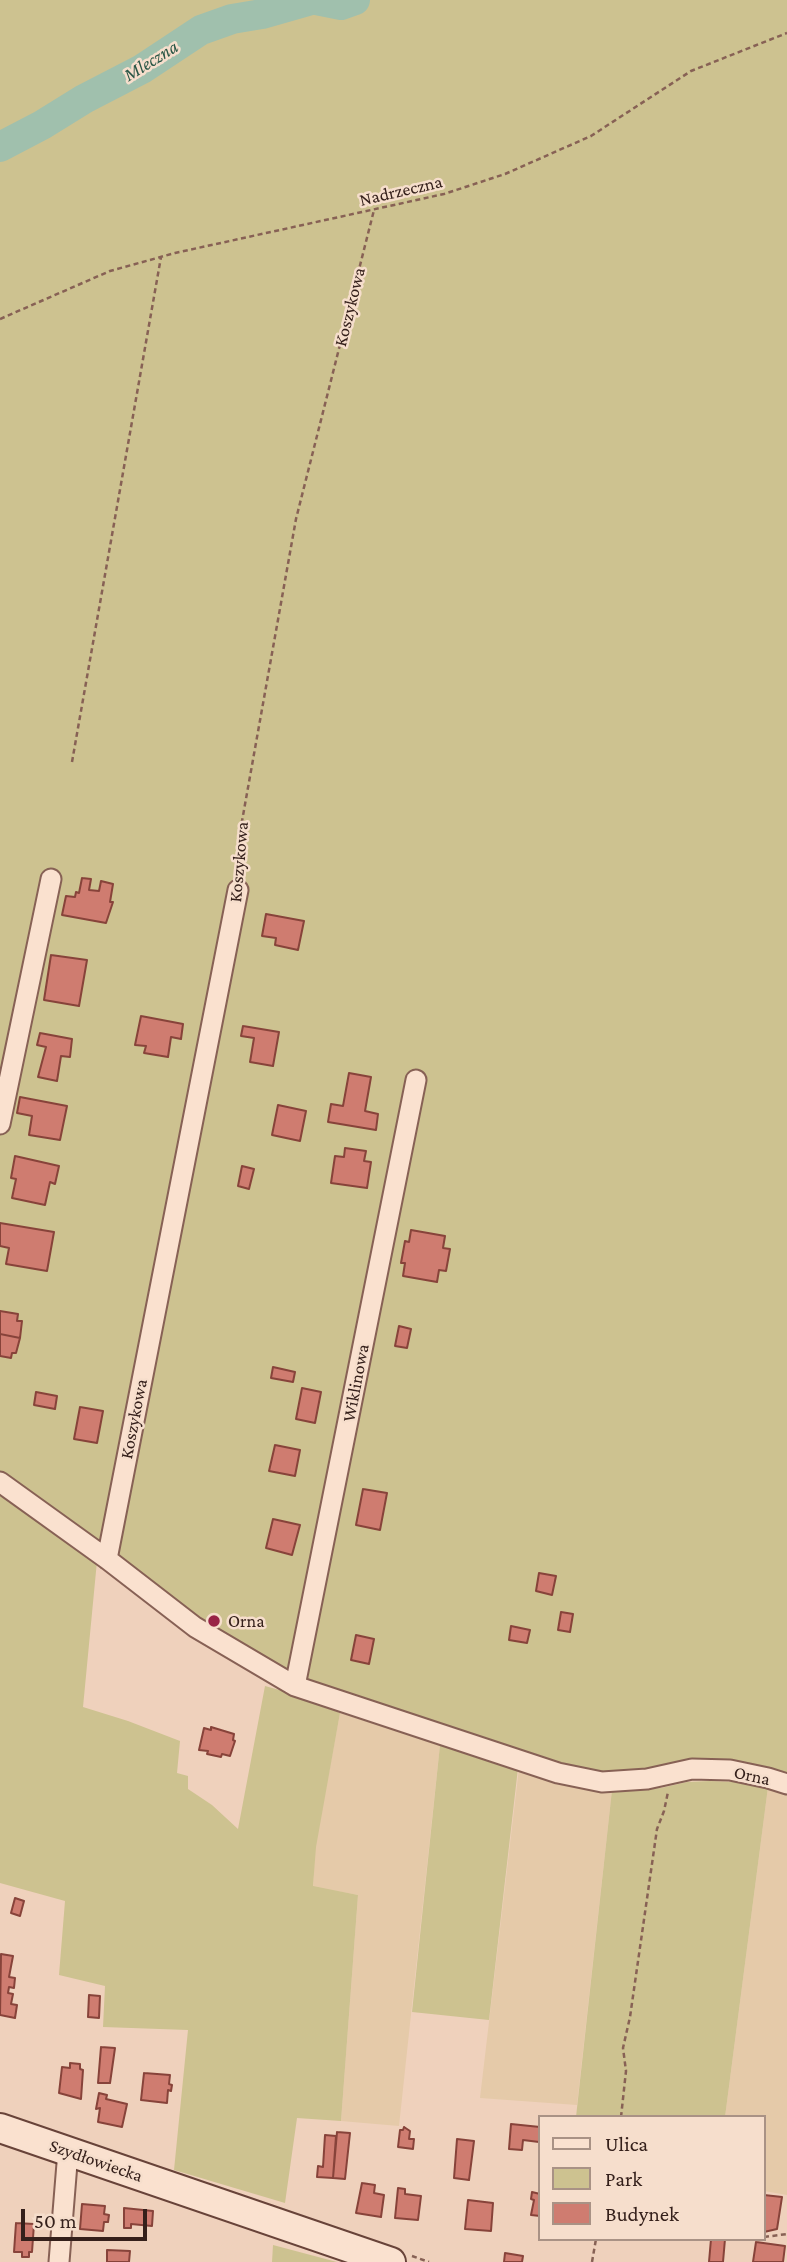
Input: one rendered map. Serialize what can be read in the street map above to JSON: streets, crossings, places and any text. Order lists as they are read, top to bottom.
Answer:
{
  "streets": {
    "street": [
      "Koszykowa",
      "Wiklinowa",
      "Orna",
      "Szydłowiecka"
    ],
    "path": ["Nadrzeczna"]
  },
  "crossings": [
    ["Nadrzeczna", "Koszykowa"],
    ["Koszykowa", "Orna"],
    ["Wiklinowa", "Orna"]
  ],
  "water": ["Mleczna"],
  "places": ["Orna"],
  "legend": ["Ulica", "Park", "Budynek"],
  "scale_bar": "50 m"
}
